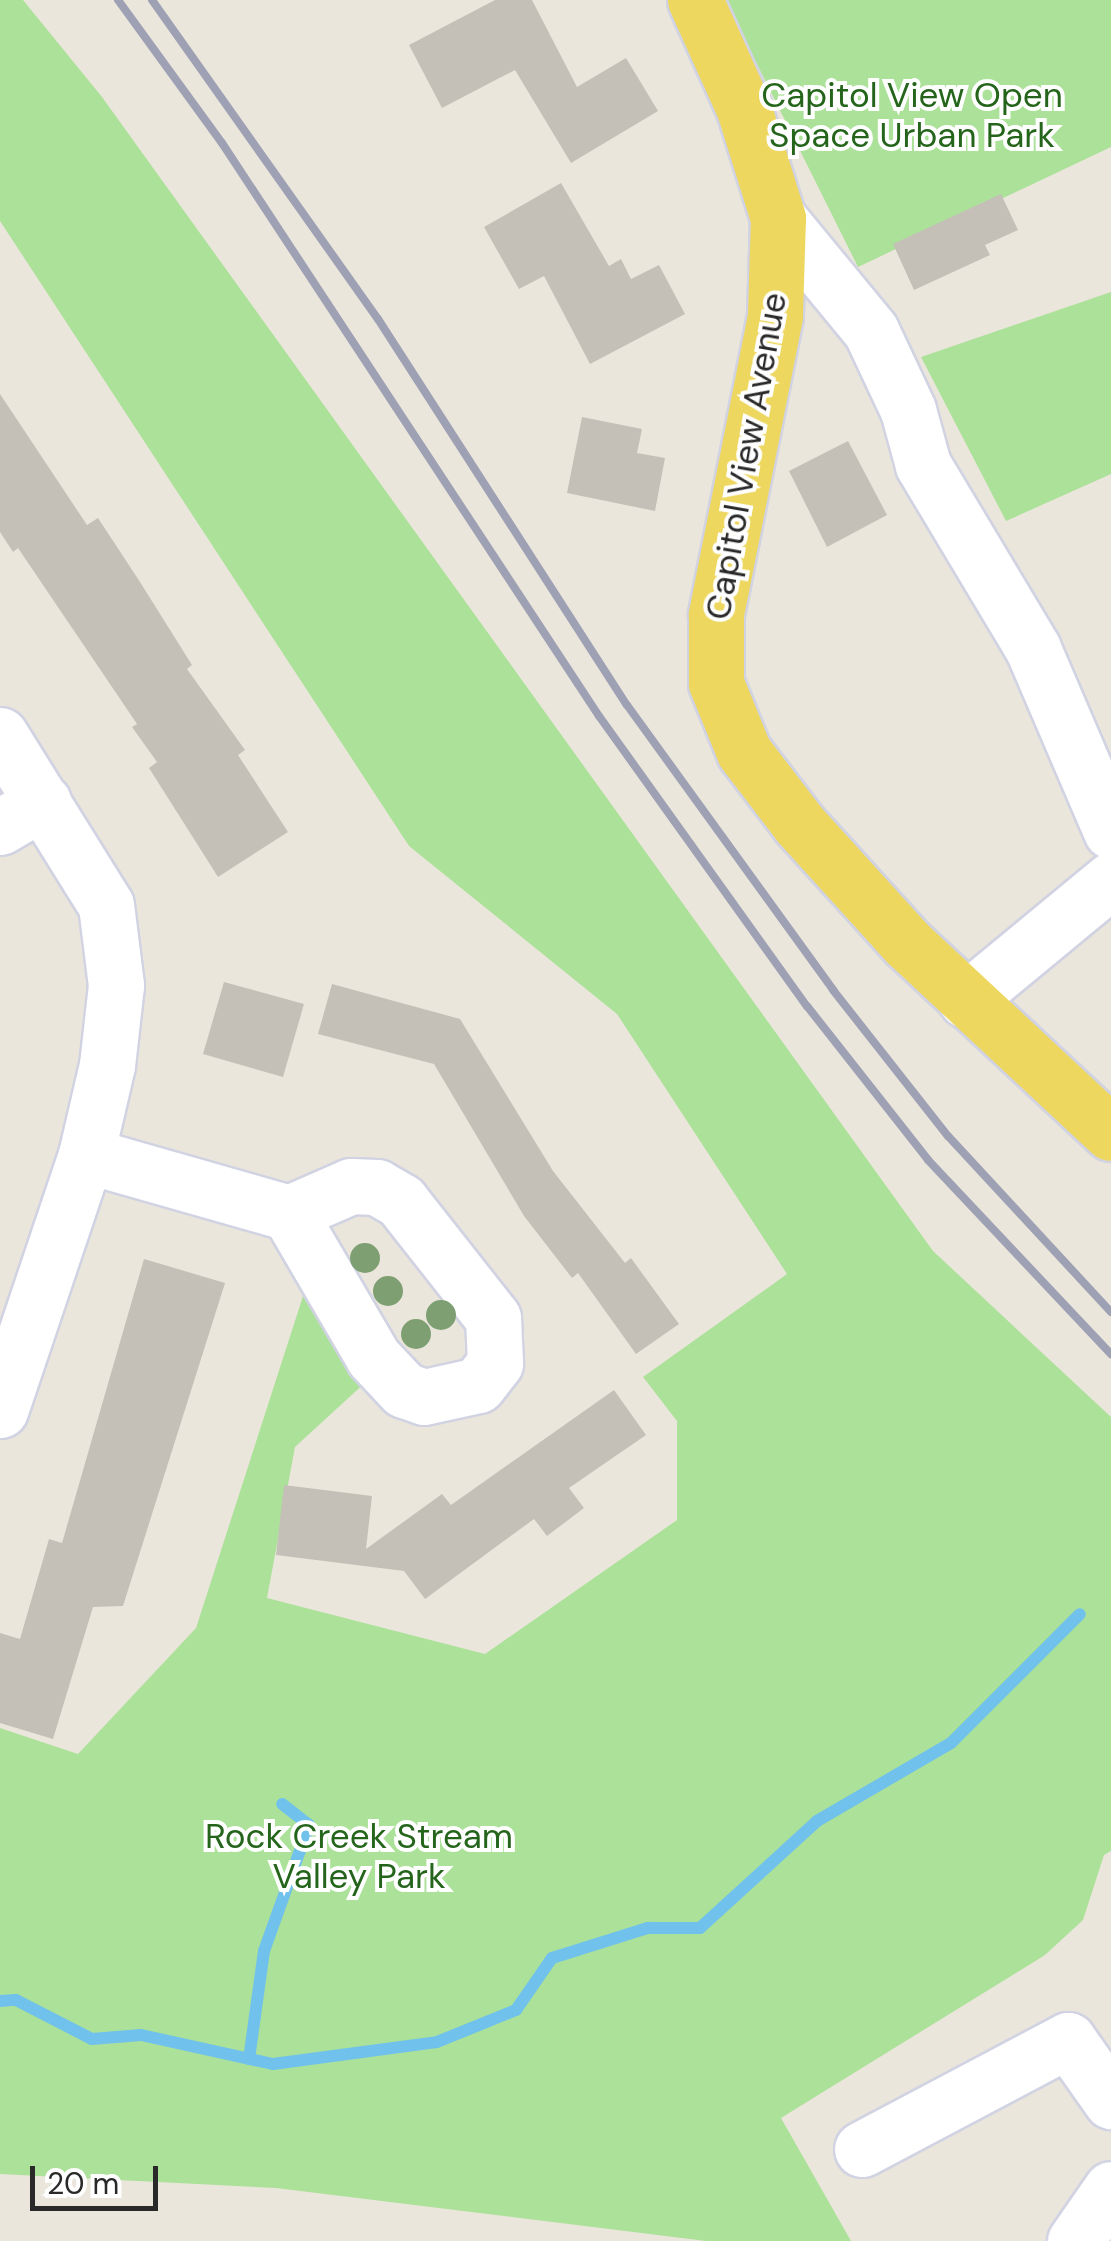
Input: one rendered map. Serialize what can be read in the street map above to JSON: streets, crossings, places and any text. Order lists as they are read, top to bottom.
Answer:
{
  "streets": {
    "main road": ["Capitol View Avenue"]
  },
  "parks": ["Capitol View Open Space Urban Park", "Rock Creek Stream Valley Park"],
  "scale_bar": "20 m"
}
